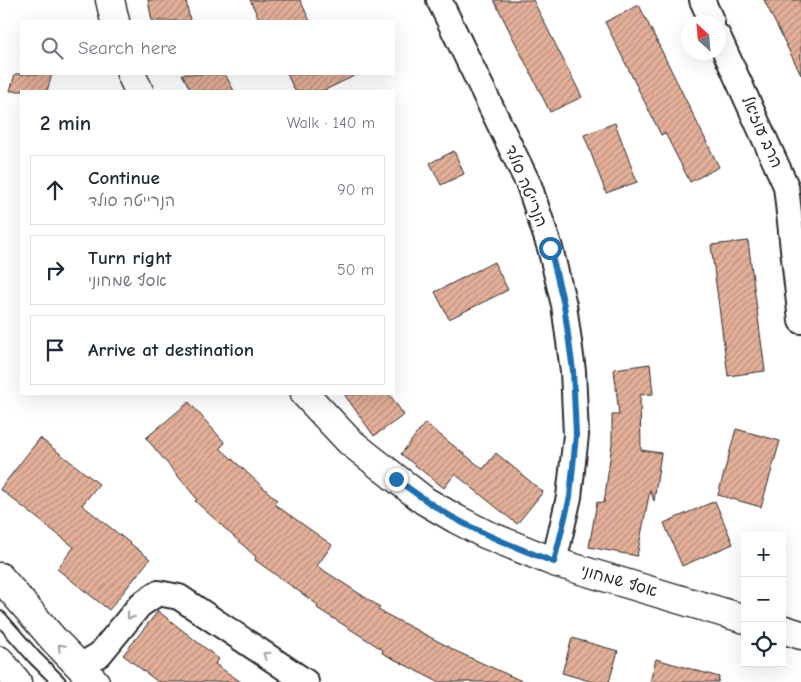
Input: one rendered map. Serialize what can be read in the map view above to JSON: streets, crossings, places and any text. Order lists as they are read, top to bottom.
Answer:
{
  "streets": {
    "street": ["הרב עוזיאל", "הנרייטה סולד", "אסף שמחוני"]
  },
  "crossings": [
    ["הנרייטה סולד", "אסף שמחוני"]
  ],
  "north": "top left",
  "page": {
    "search": "Search here",
    "heading": ["2 min", "Walk · 140 m"],
    "list": [
      ["Continue", "הנרייטה סולד", "90 m"],
      ["Turn right", "אסף שמחוני", "50 m"],
      "Arrive at destination"
    ],
    "map_buttons": ["+", "−"]
  }
}
